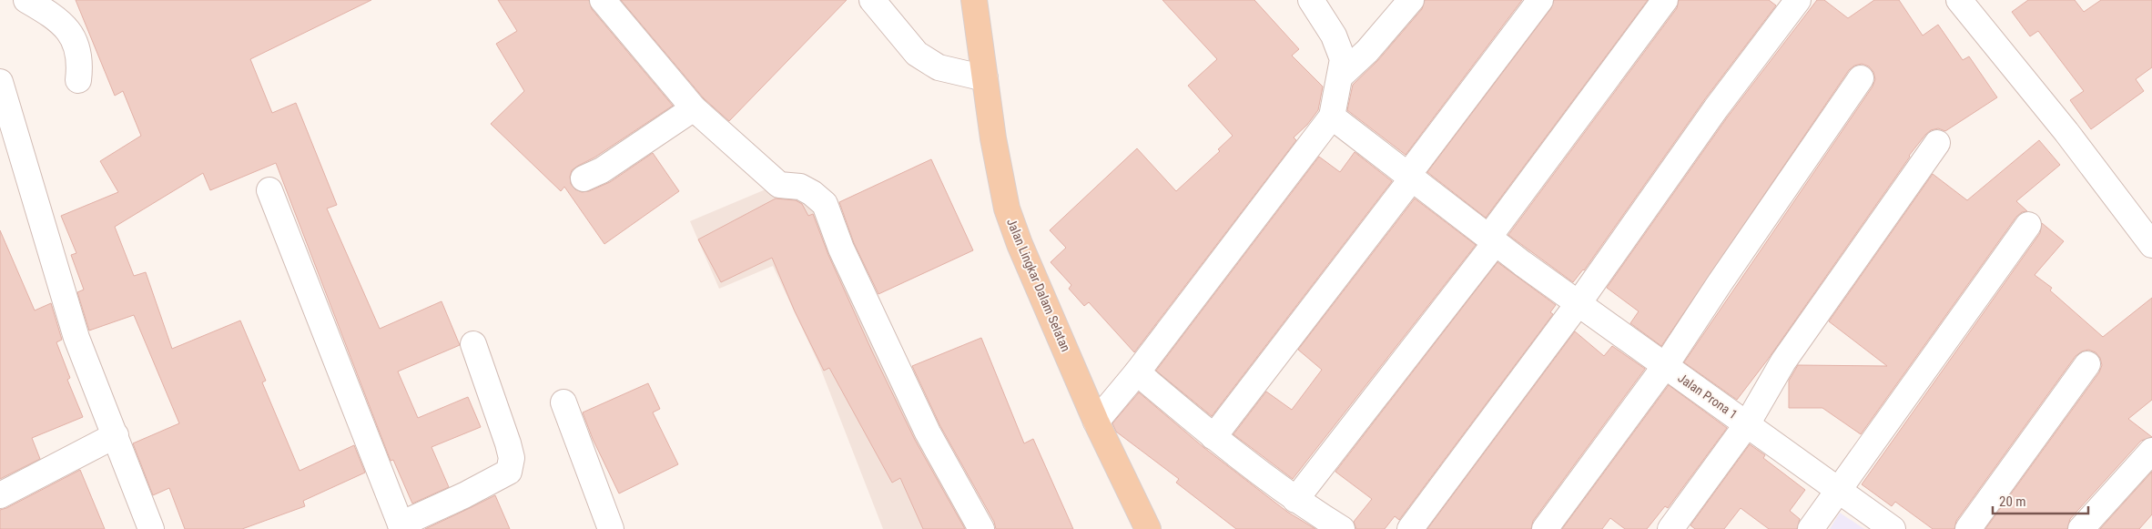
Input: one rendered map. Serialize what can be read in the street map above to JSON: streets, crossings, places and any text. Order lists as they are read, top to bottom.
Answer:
{
  "streets": {
    "main road": ["Jalan Lingkar Dalam Selatan"],
    "street": ["Jalan Prona 1"]
  },
  "scale_bar": "20 m"
}
